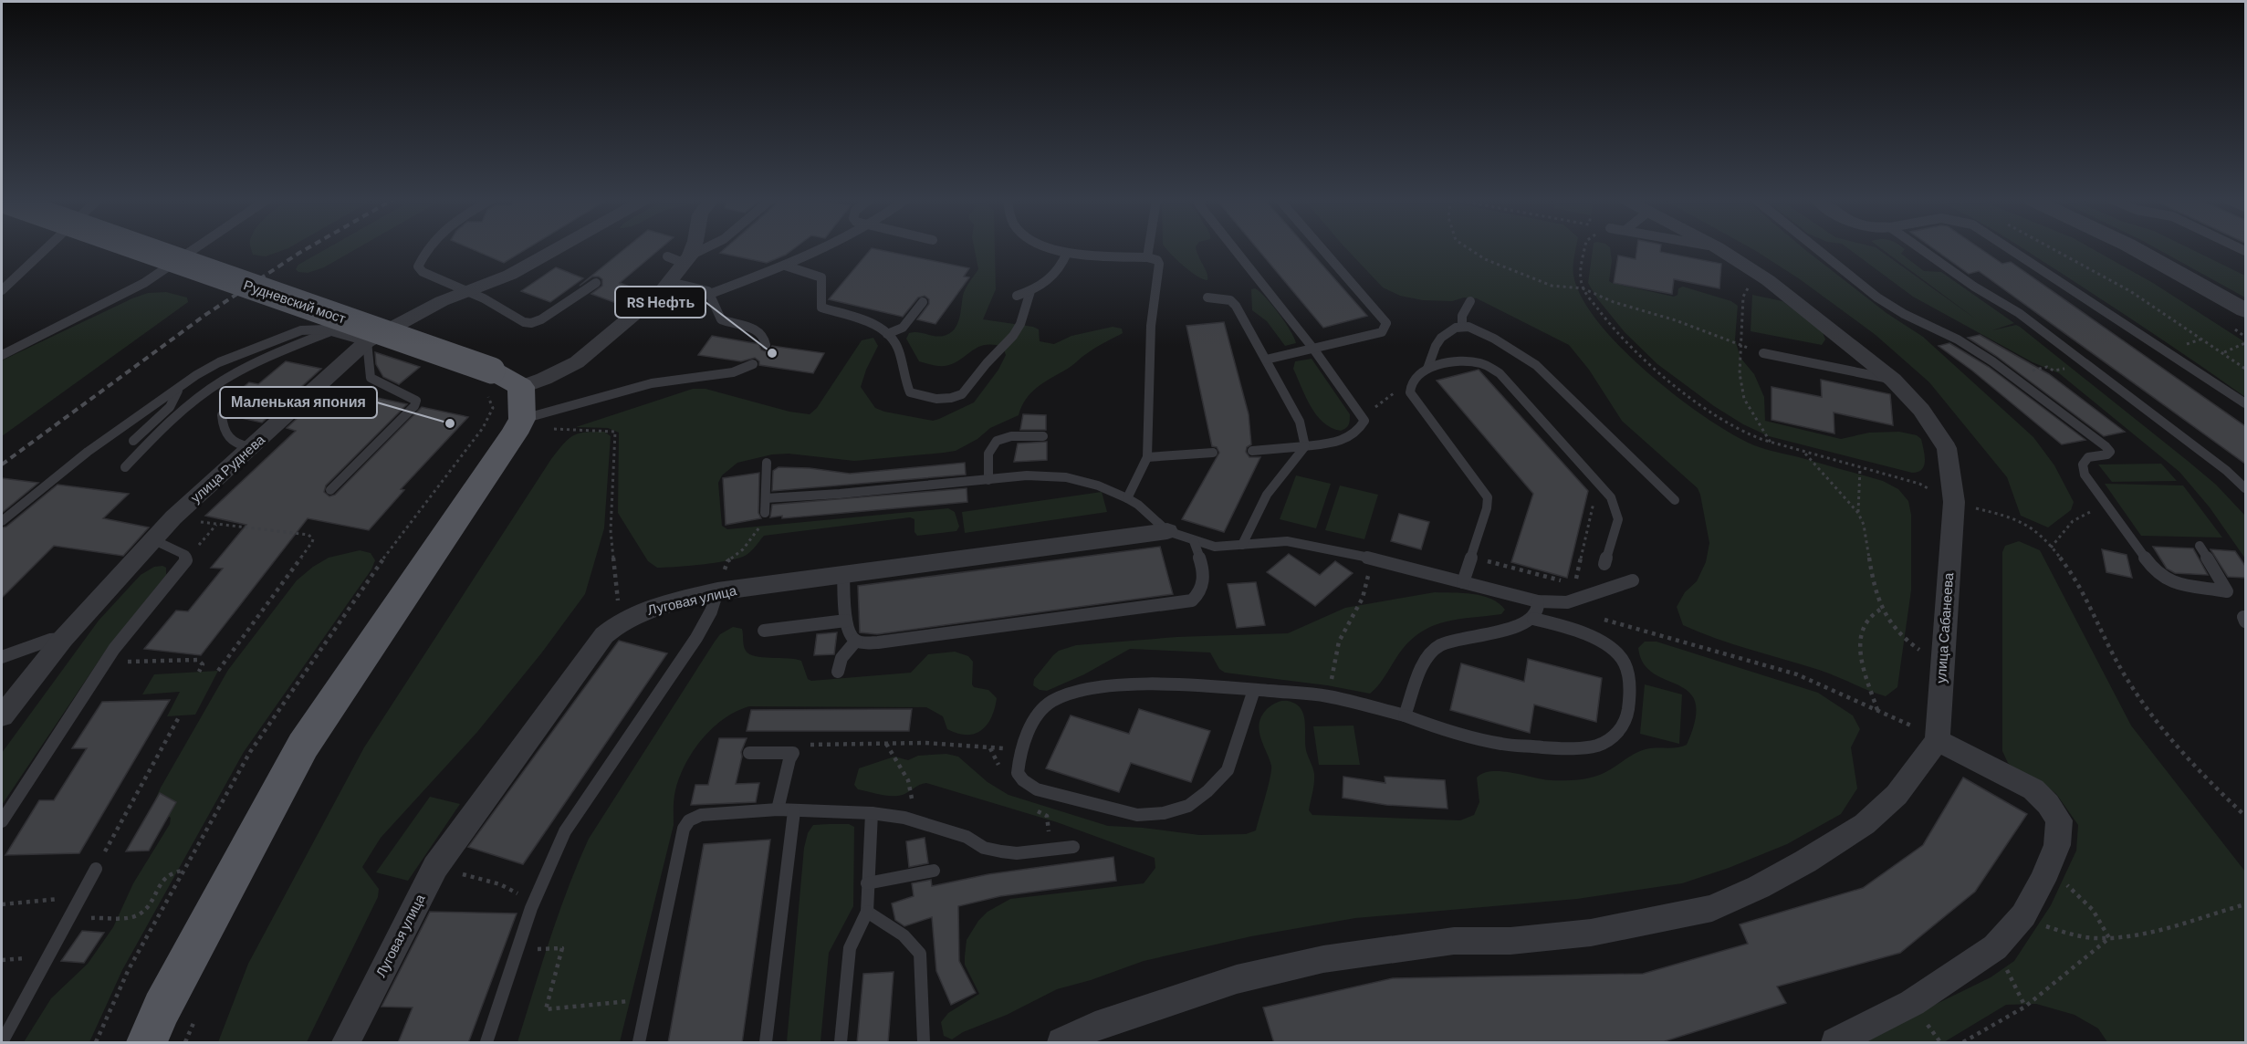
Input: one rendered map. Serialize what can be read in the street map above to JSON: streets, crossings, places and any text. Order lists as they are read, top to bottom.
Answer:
{
  "streets": {
    "main road": ["Рудневский мост"],
    "street": ["улица Руднева", "Луговая улица", "улица Сабанеева"]
  },
  "places": ["RS Нефть", "Маленькая япония"]
}
